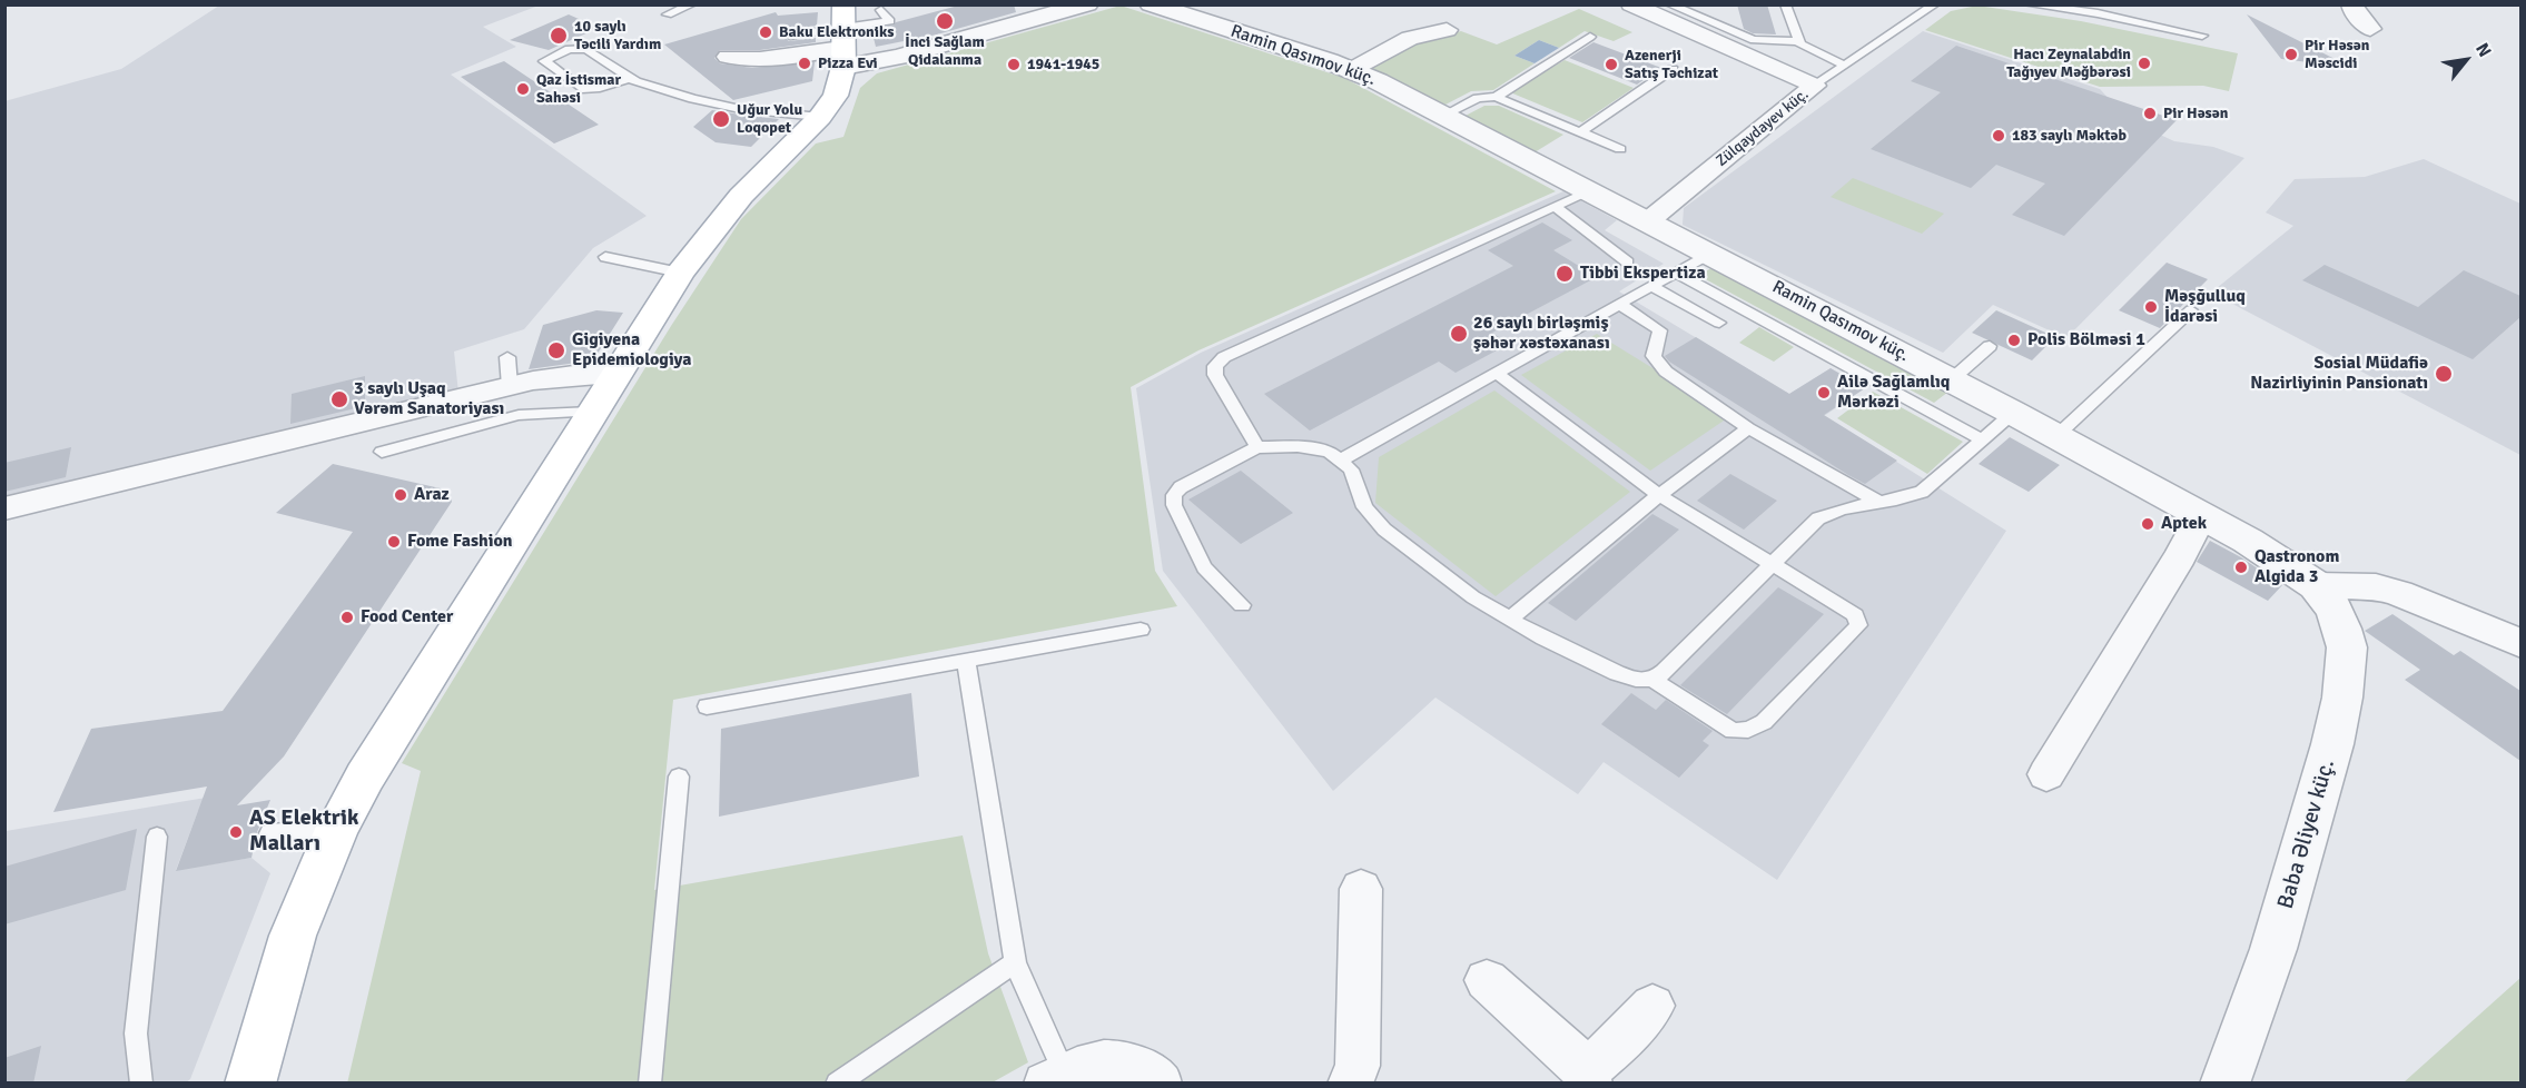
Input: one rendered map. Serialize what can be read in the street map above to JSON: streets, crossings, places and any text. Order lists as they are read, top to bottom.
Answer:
{
  "streets": {
    "street": ["Ramin Qasımov küç.", "Zülqaydayev küç.", "Baba Əliyev küç."]
  },
  "crossings": [
    ["Ramin Qasımov küç.", "Zülqaydayev küç."],
    ["Ramin Qasımov küç.", "Baba Əliyev küç."]
  ],
  "places": [
    "İnci Sağlam Qidalanma",
    "Baku Elektroniks",
    "10 saylı Təcili Yardım",
    "Pir Həsən Məscidi",
    "Pizza Evi",
    "Hacı Zeynalabdin Tağıyev Məğbərəsi",
    "1941-1945",
    "Azenerji Satış Təchizat",
    "Qaz İstismar Sahəsi",
    "Pir Həsən",
    "Uğur Yolu Loqopet",
    "183 saylı Məktəb",
    "Tibbi Ekspertiza",
    "Məşğulluq İdarəsi",
    "26 saylı birləşmiş şəhər xəstəxanası",
    "Polis Bölməsi 1",
    "Gigiyena Epidemiologiya",
    "Sosial Müdafiə Nazirliyinin Pansionatı",
    "Ailə Sağlamlıq Mərkəzi",
    "3 saylı Uşaq Vərəm Sanatoriyası",
    "Araz",
    "Aptek",
    "Fome Fashion",
    "Qastronom Algida 3",
    "Food Center",
    "AS Elektrik Malları"
  ],
  "north": "top right"
}
